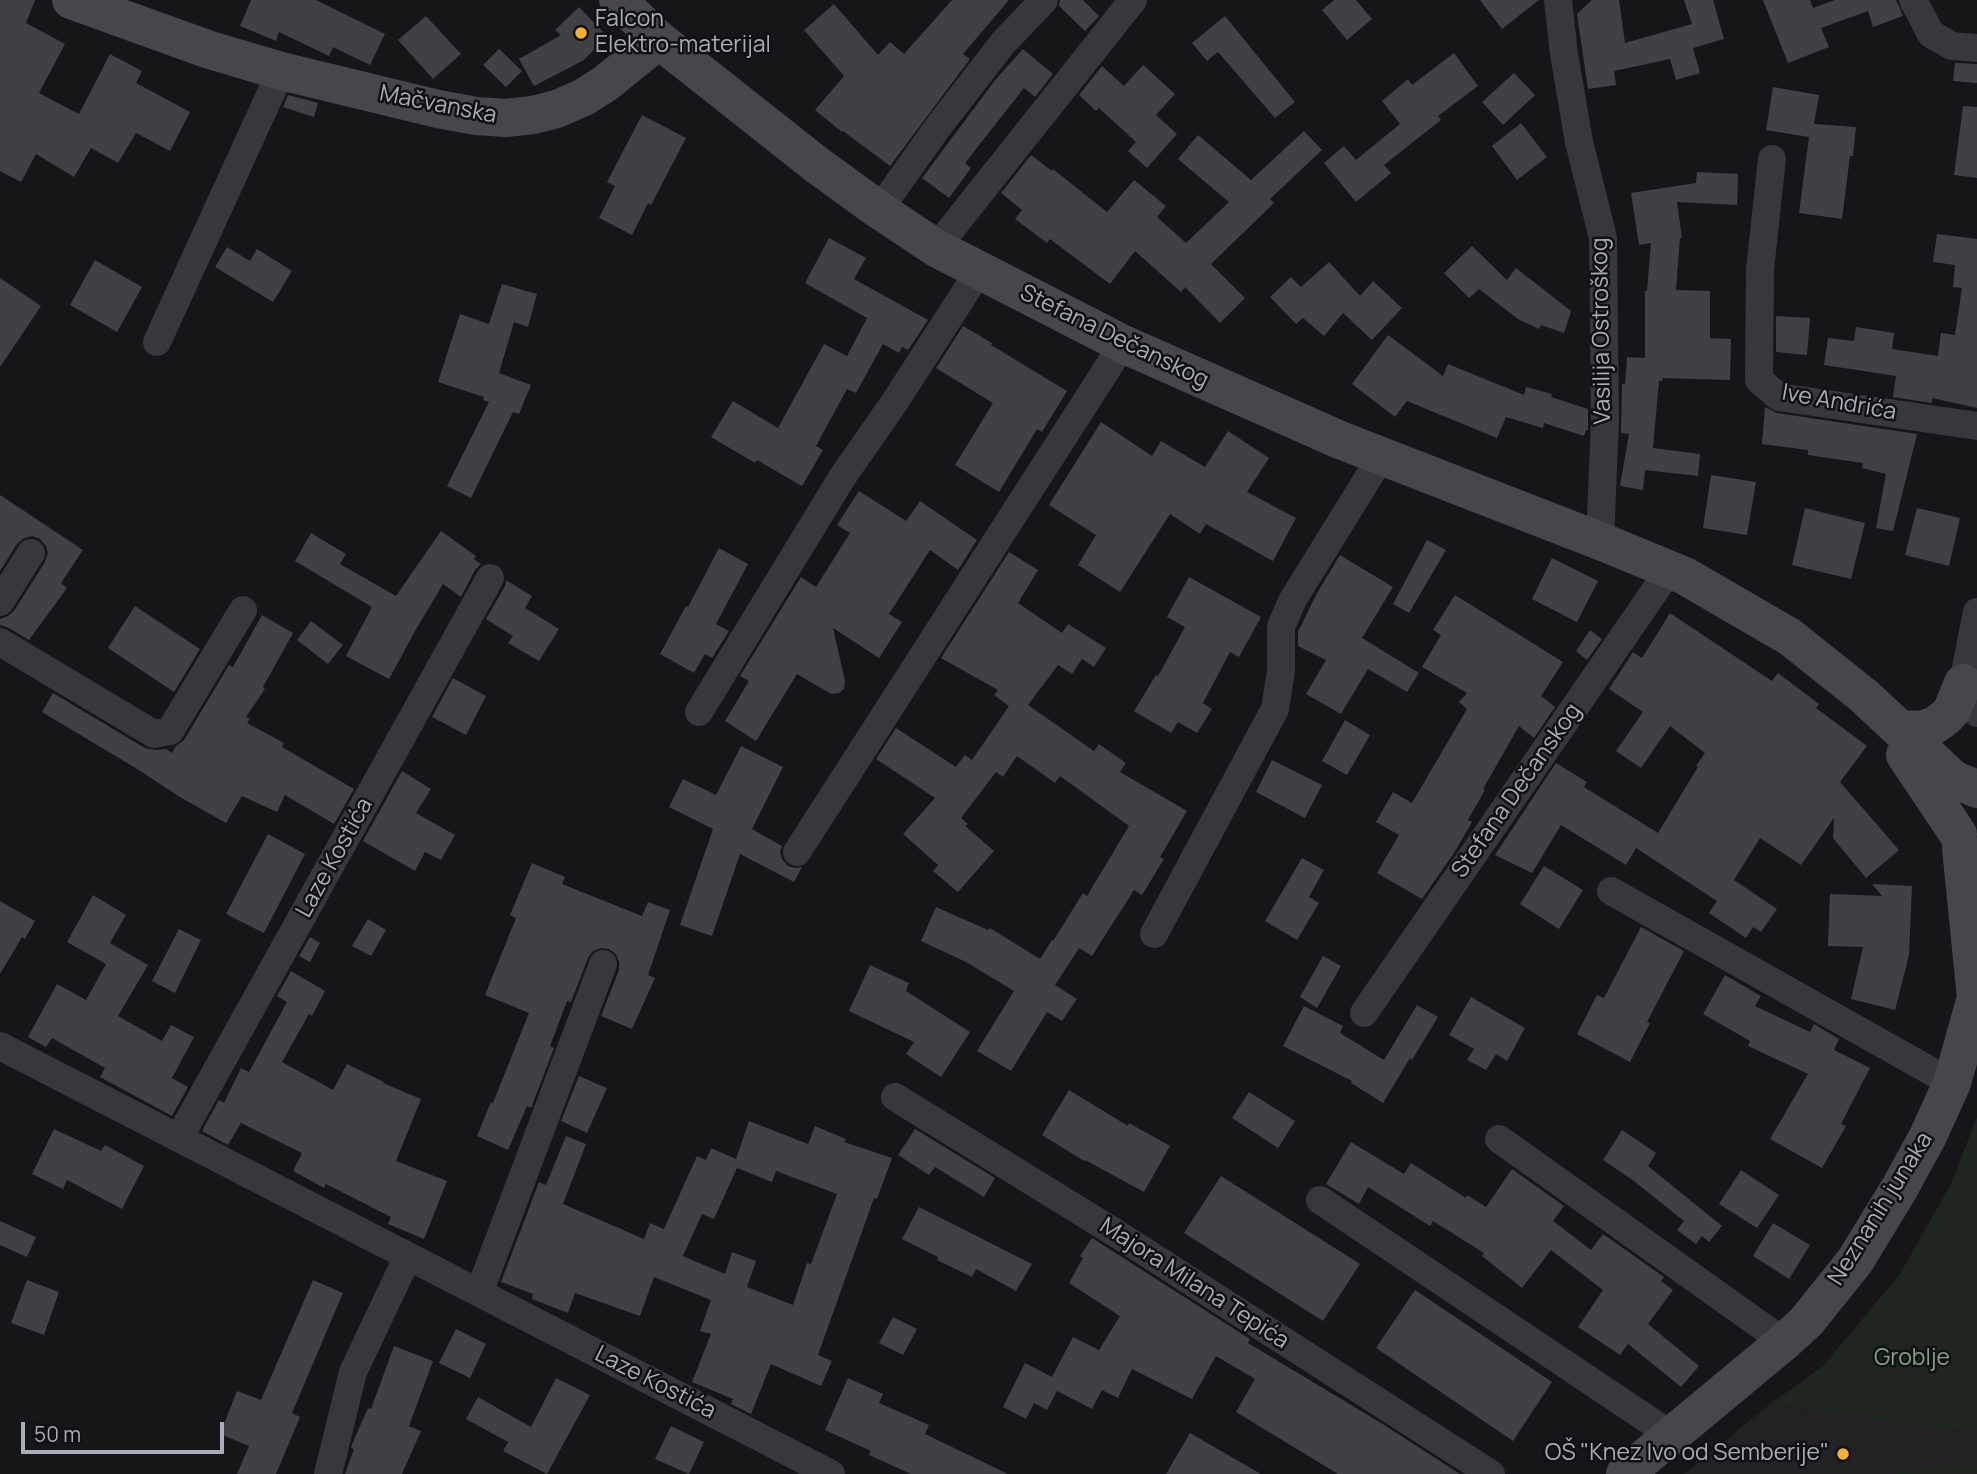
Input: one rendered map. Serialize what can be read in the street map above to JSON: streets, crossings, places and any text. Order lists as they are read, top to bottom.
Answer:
{
  "streets": {
    "main road": ["Mačvanska", "Stefana Dečanskog", "Neznanih junaka"],
    "street": [
      "Vasilija Ostroškog",
      "Ive Andrića",
      "Laze Kostića",
      "Majora Milana Tepića"
    ]
  },
  "crossings": [
    ["Mačvanska", "Stefana Dečanskog"],
    ["Vasilija Ostroškog", "Stefana Dečanskog"]
  ],
  "parks": ["Groblje"],
  "places": ["Falcon Elektro-materijal", "OŠ \"Knez Ivo od Semberije\""],
  "scale_bar": "50 m"
}
